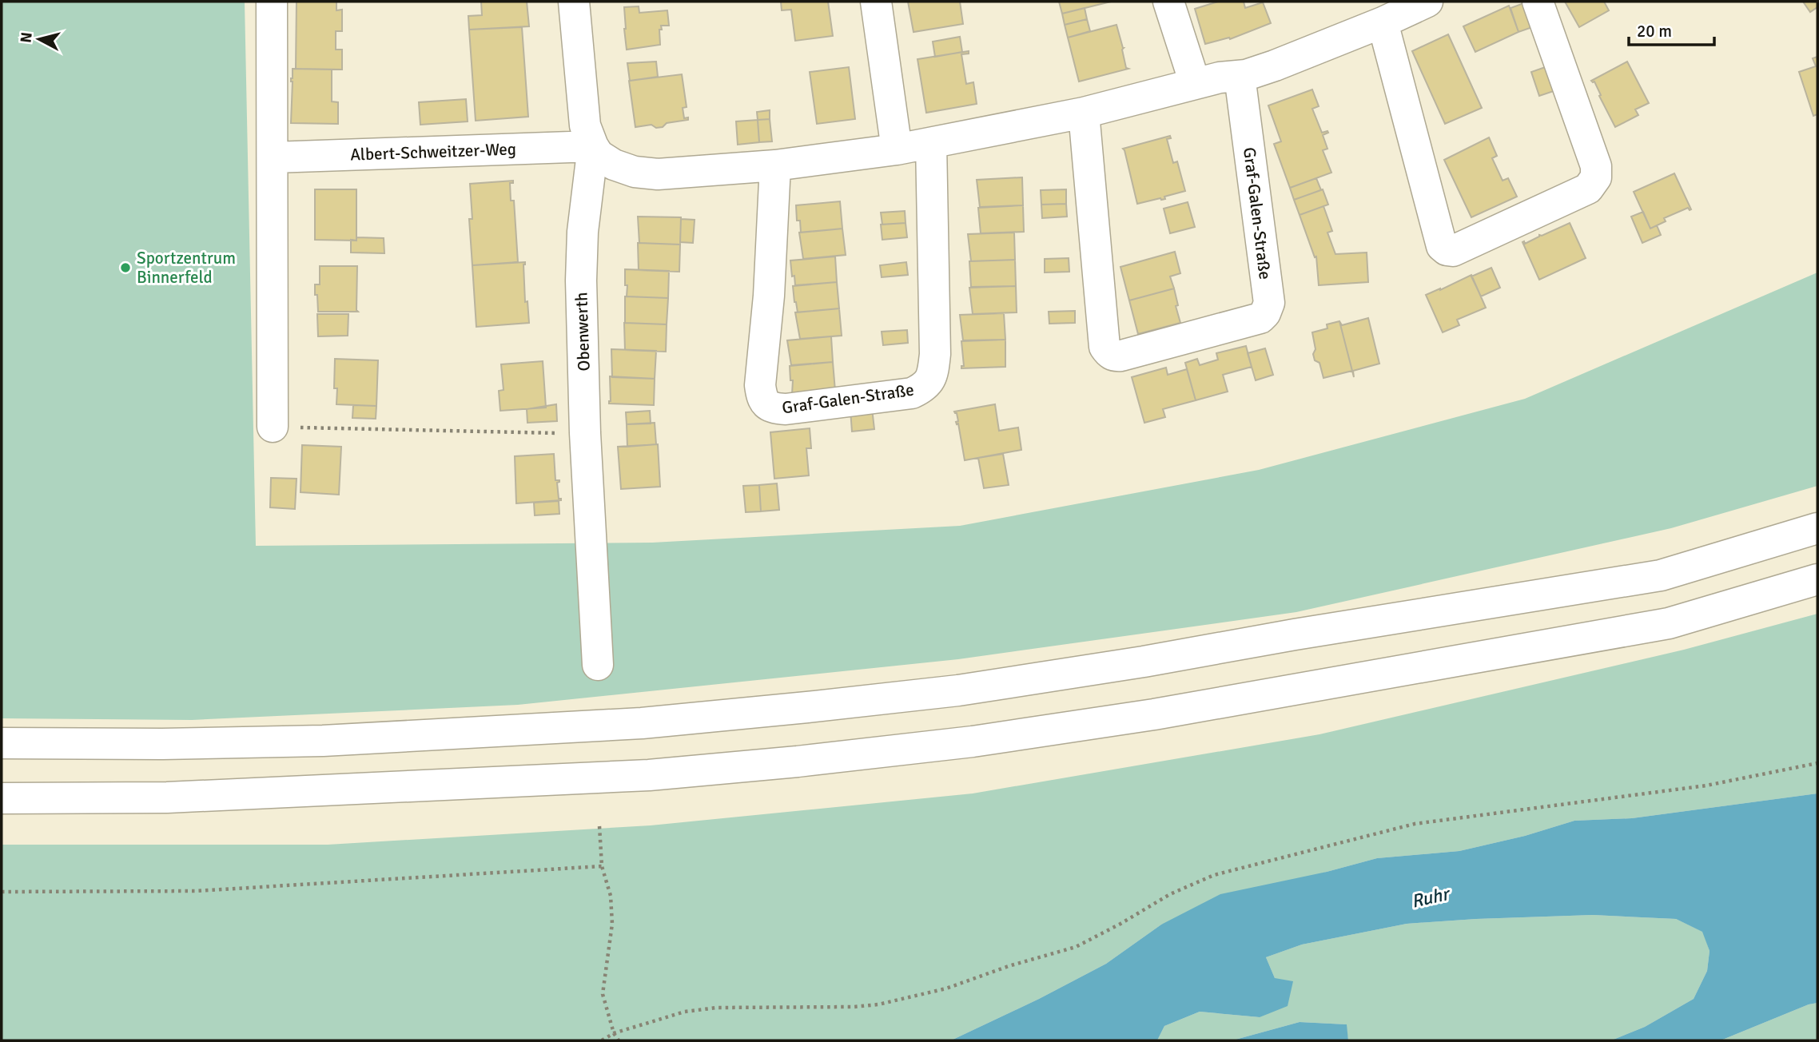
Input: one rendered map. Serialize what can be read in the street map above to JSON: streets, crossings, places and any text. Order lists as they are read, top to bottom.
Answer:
{
  "streets": {
    "main road": ["Albert-Schweitzer-Weg", "Graf-Galen-Straße", "Obenwerth"]
  },
  "crossings": [
    ["Albert-Schweitzer-Weg", "Obenwerth"]
  ],
  "water": ["Ruhr"],
  "places": ["Sportzentrum Binnerfeld"],
  "scale_bar": "20 m",
  "north": "left"
}
